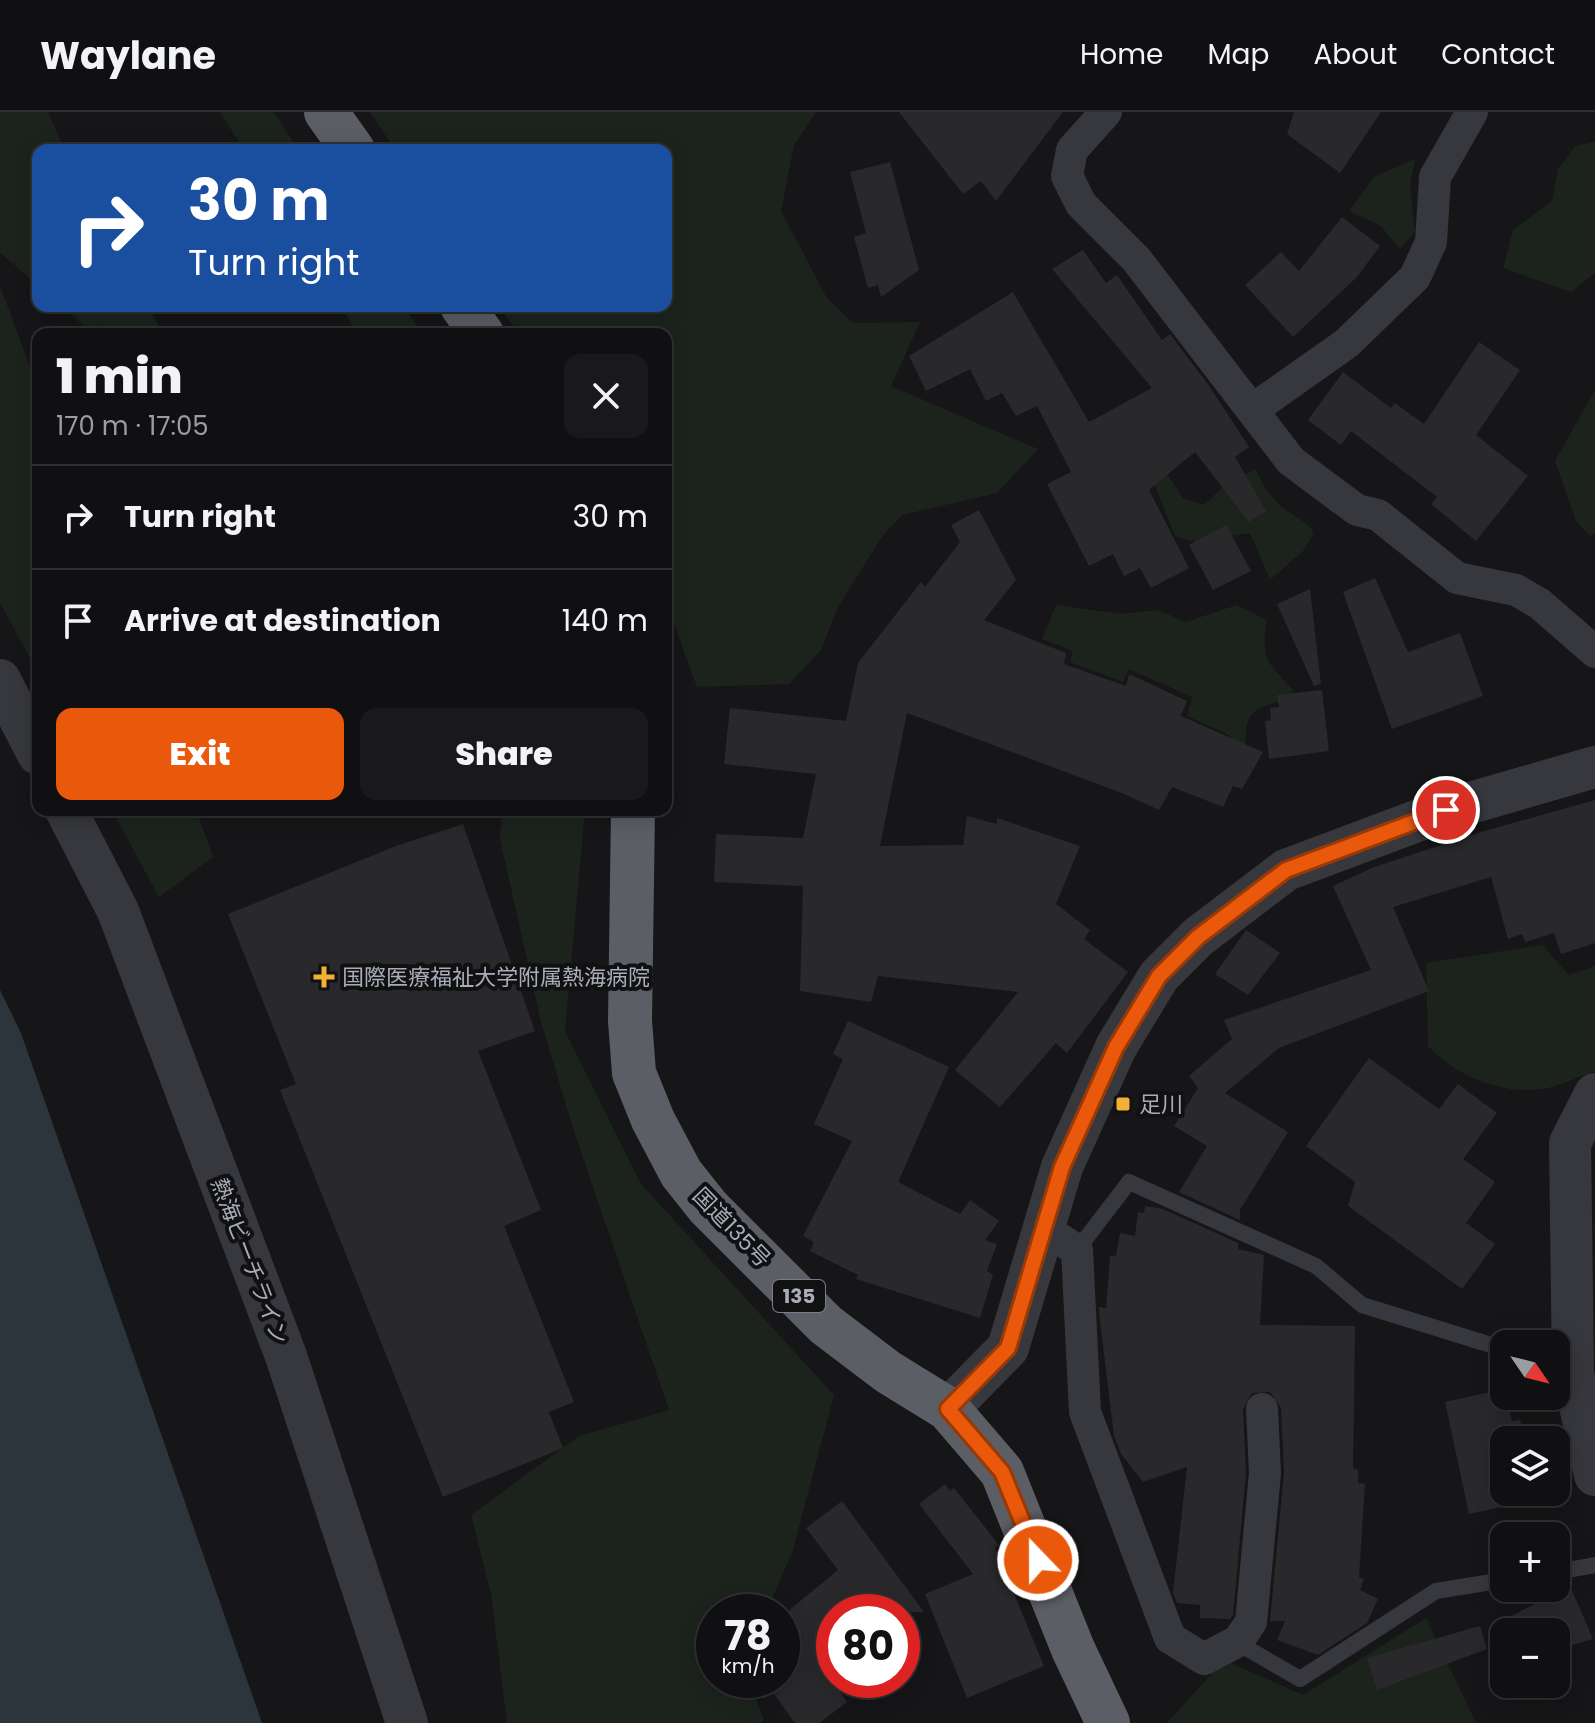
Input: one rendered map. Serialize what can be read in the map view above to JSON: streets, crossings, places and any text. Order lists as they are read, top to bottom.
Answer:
{
  "streets": {
    "highway": ["国道135号", "135"],
    "street": ["熱海ビーチライン"]
  },
  "places": {
    "health": ["国際医療福祉大学附属熱海病院"],
    "transit": ["足川"]
  },
  "north": "bottom right",
  "page": {
    "header": "Waylane",
    "nav": [
      "Home",
      "Map",
      "About",
      "Contact"
    ],
    "turn": ["30 m", "Turn right"],
    "heading": ["1 min", "170 m · 17:05"],
    "list": [
      {
        "name": "Turn right",
        "value": "30 m"
      },
      {
        "name": "Arrive at destination",
        "value": "140 m"
      }
    ],
    "buttons": ["Exit", "Share"],
    "map_buttons": ["+", "−"],
    "speed": "78 km/h",
    "limit": "80"
  }
}
